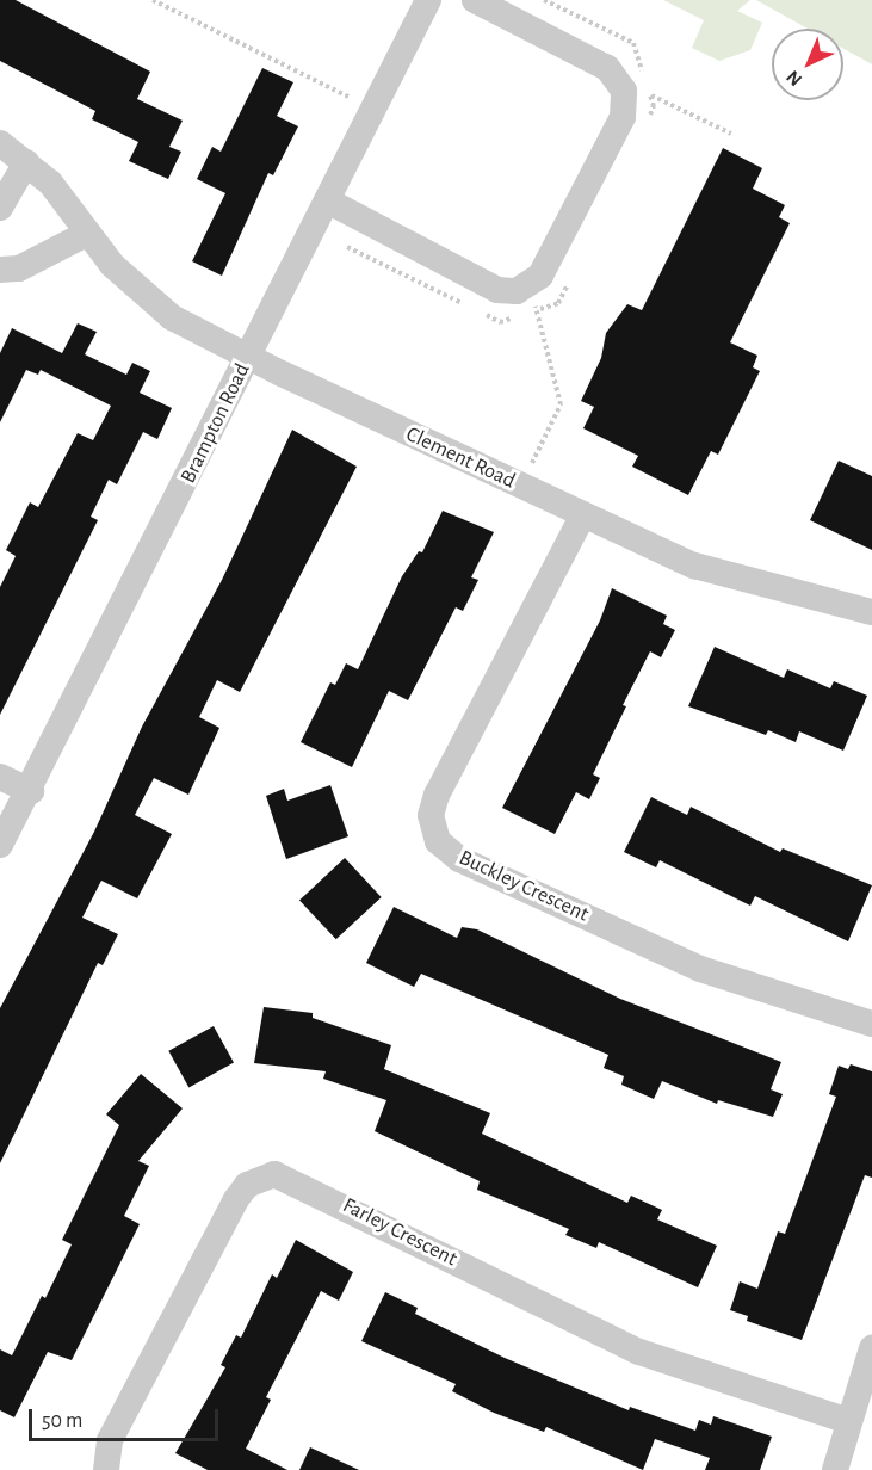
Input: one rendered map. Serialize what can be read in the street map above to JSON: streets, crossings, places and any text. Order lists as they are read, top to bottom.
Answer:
{
  "streets": {
    "street": [
      "Brampton Road",
      "Clement Road",
      "Buckley Crescent",
      "Farley Crescent"
    ]
  },
  "crossings": [
    ["Brampton Road", "Clement Road"],
    ["Clement Road", "Buckley Crescent"]
  ],
  "scale_bar": "50 m",
  "north": "bottom left"
}
